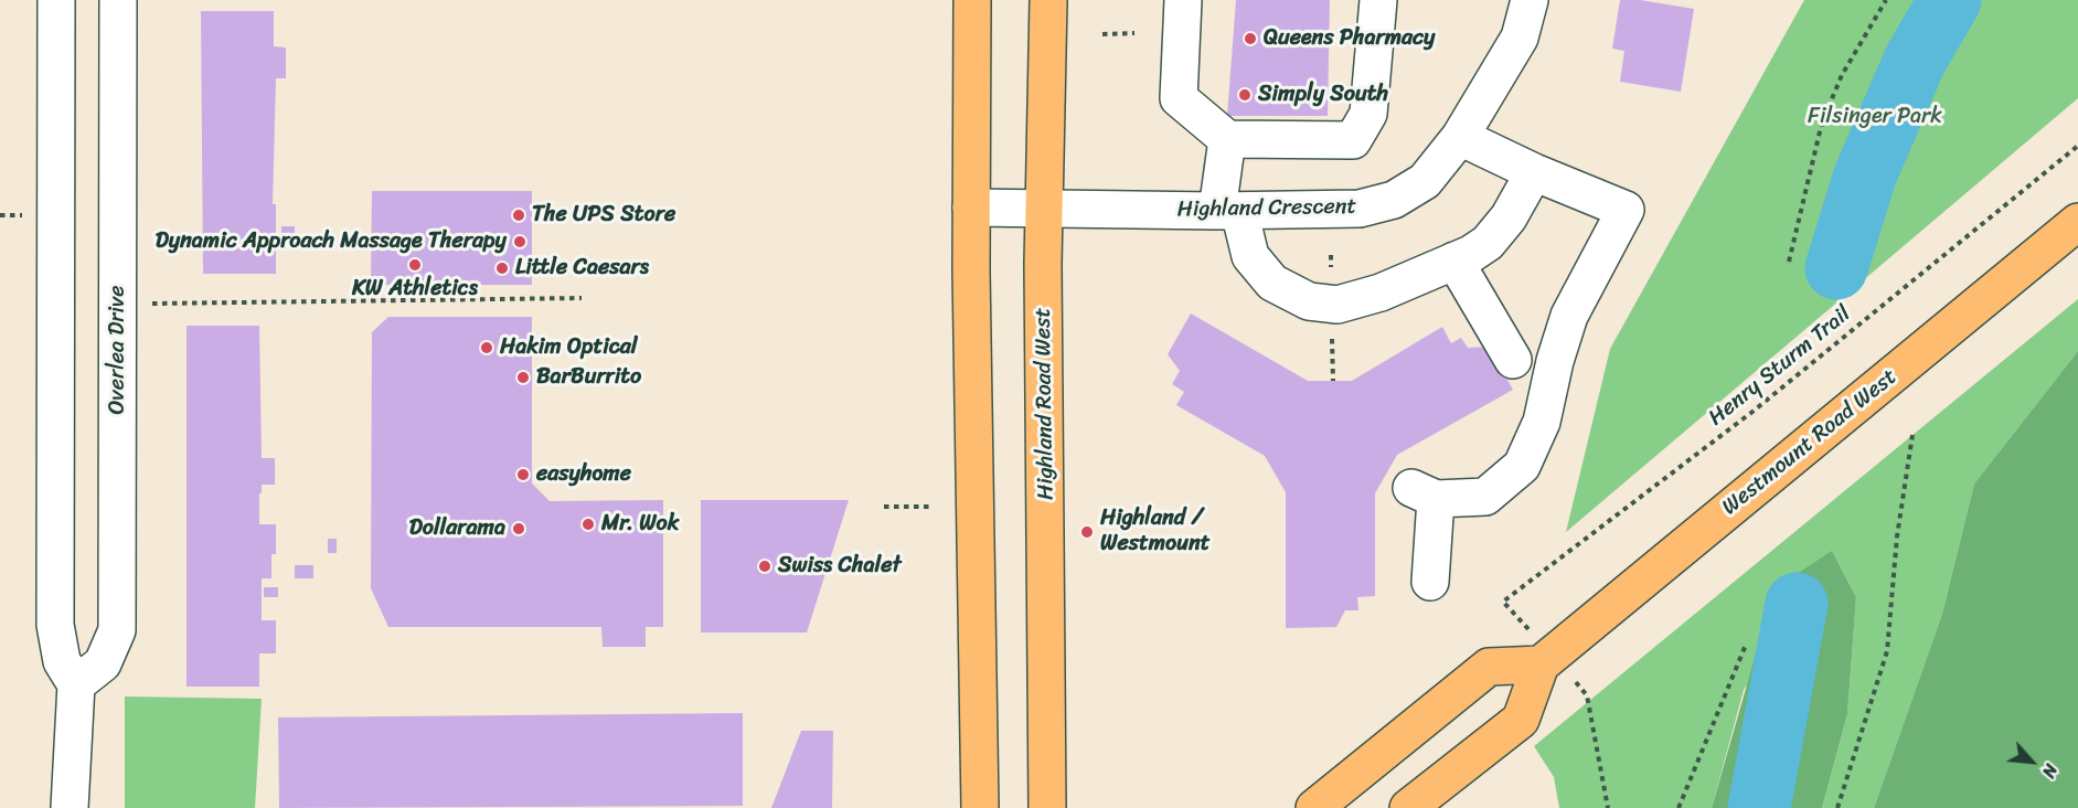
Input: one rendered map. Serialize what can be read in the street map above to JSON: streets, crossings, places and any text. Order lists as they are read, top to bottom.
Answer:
{
  "streets": {
    "main road": ["Highland Road West", "Westmount Road West"],
    "street": ["Highland Crescent", "Overlea Drive"],
    "path": ["Henry Sturm Trail"]
  },
  "crossings": [
    ["Highland Crescent", "Highland Road West"]
  ],
  "parks": ["Filsinger Park"],
  "places": [
    "Queens Pharmacy",
    "Simply South",
    "The UPS Store",
    "Dynamic Approach Massage Therapy",
    "KW Athletics",
    "Little Caesars",
    "Hakim Optical",
    "BarBurrito",
    "easyhome",
    "Mr. Wok",
    "Dollarama",
    "Highland / Westmount",
    "Swiss Chalet"
  ],
  "north": "bottom right"
}
